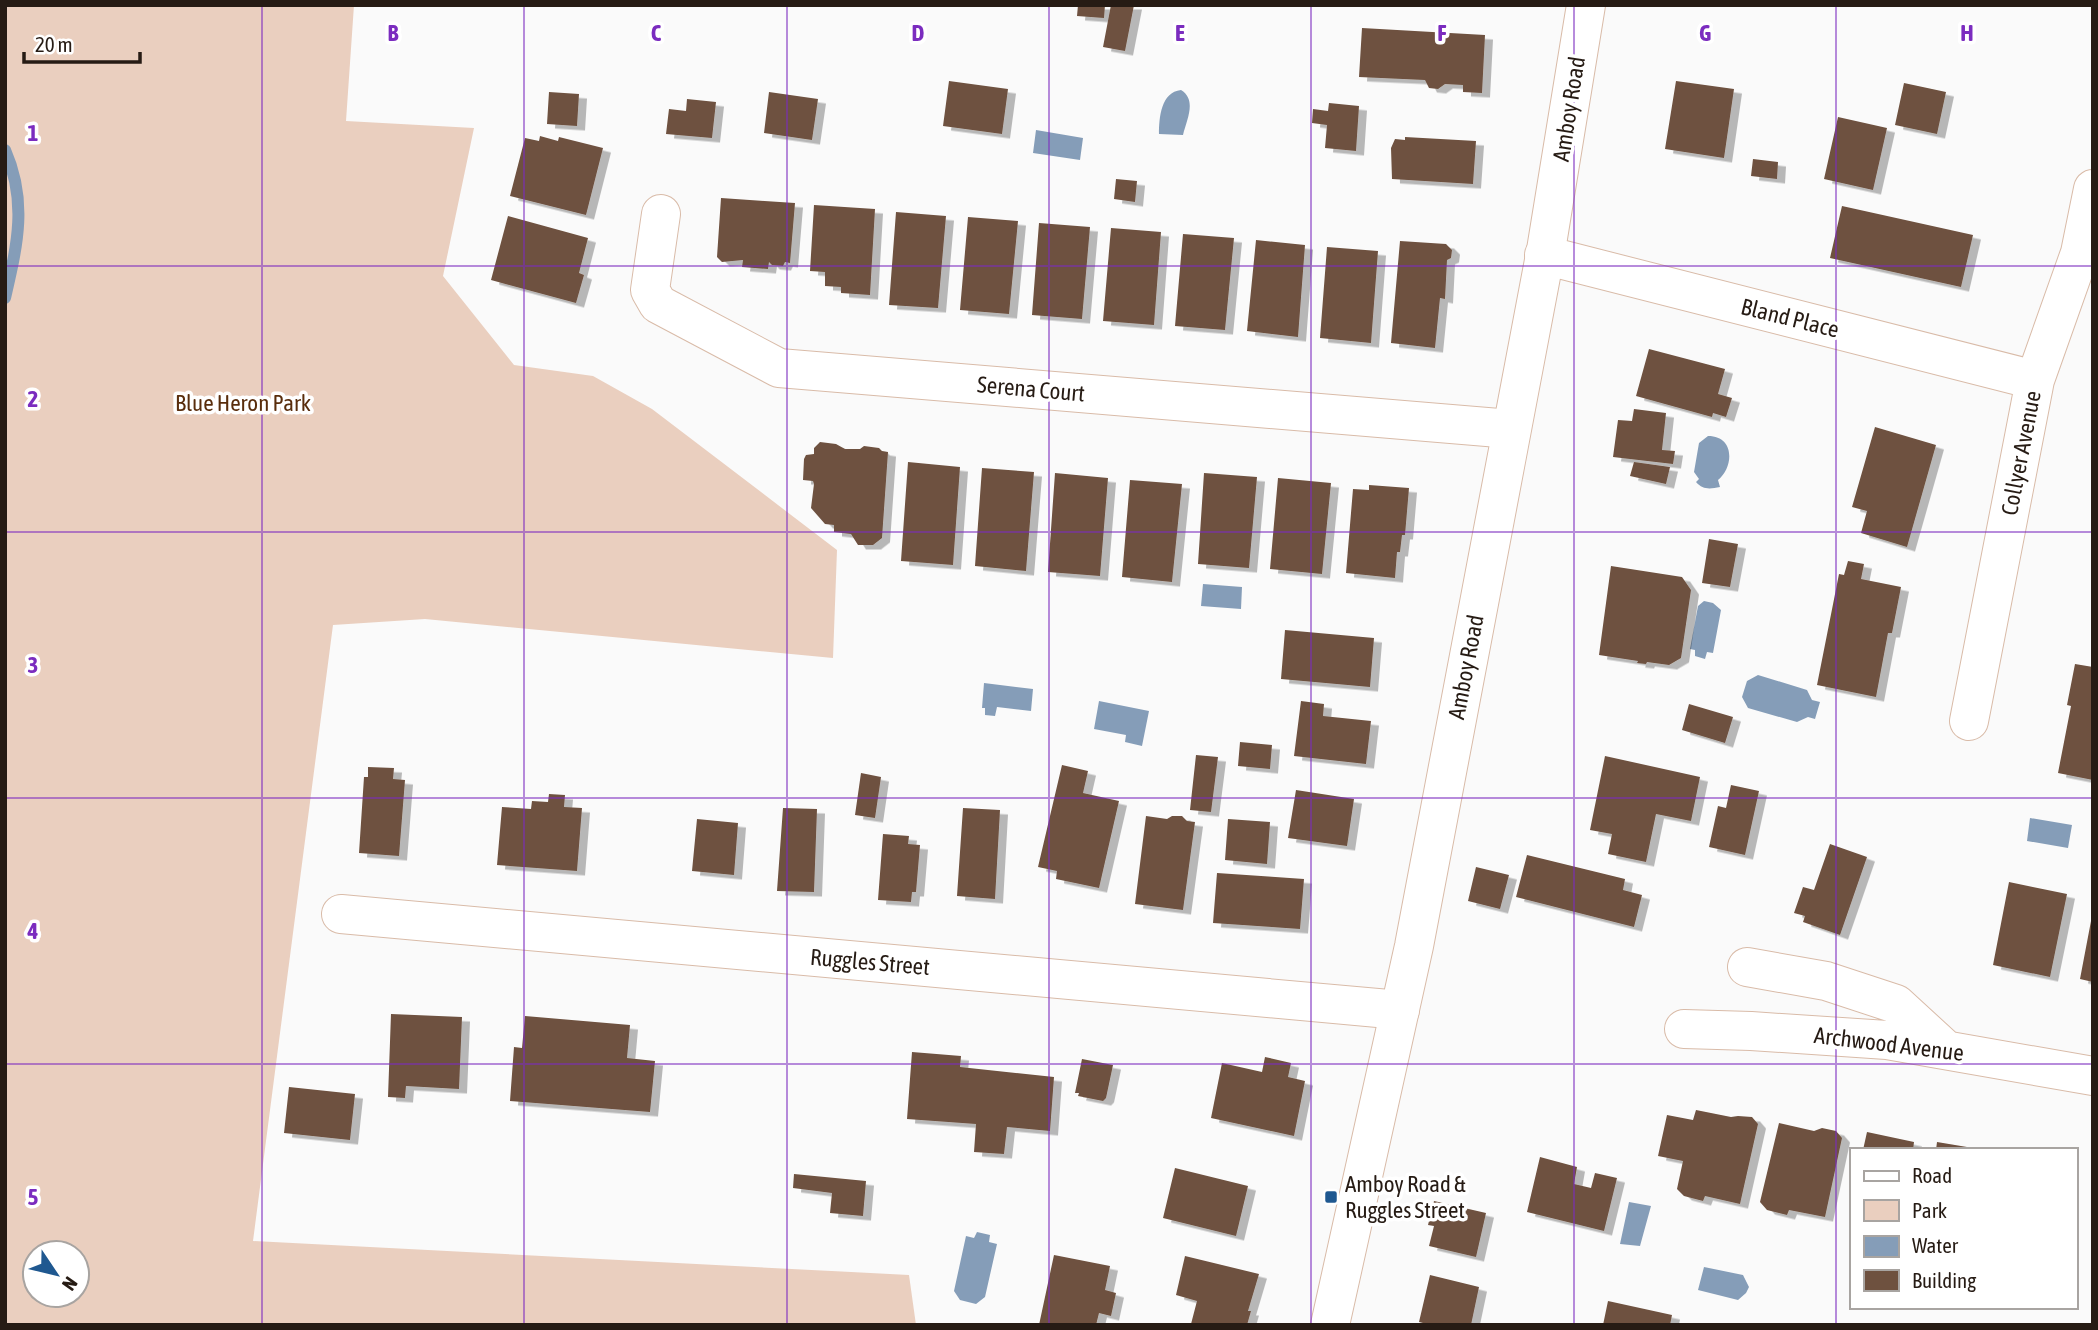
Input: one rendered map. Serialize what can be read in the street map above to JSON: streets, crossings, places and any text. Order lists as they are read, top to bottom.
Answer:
{
  "streets": {
    "street": [
      "Amboy Road",
      "Bland Place",
      "Serena Court",
      "Collyer Avenue",
      "Ruggles Street",
      "Archwood Avenue"
    ]
  },
  "crossings": [
    ["Amboy Road", "Bland Place"],
    ["Amboy Road", "Serena Court"],
    ["Amboy Road", "Ruggles Street"],
    ["Bland Place", "Collyer Avenue"]
  ],
  "parks": ["Blue Heron Park"],
  "places": {
    "transit": ["Amboy Road & Ruggles Street"]
  },
  "legend": [
    "Road",
    "Park",
    "Water",
    "Building"
  ],
  "scale_bar": "20 m",
  "north": "bottom right",
  "grid": {
    "columns": [
      "B",
      "C",
      "D",
      "E",
      "F",
      "G",
      "H"
    ],
    "rows": [
      "1",
      "2",
      "3",
      "4",
      "5"
    ]
  }
}
